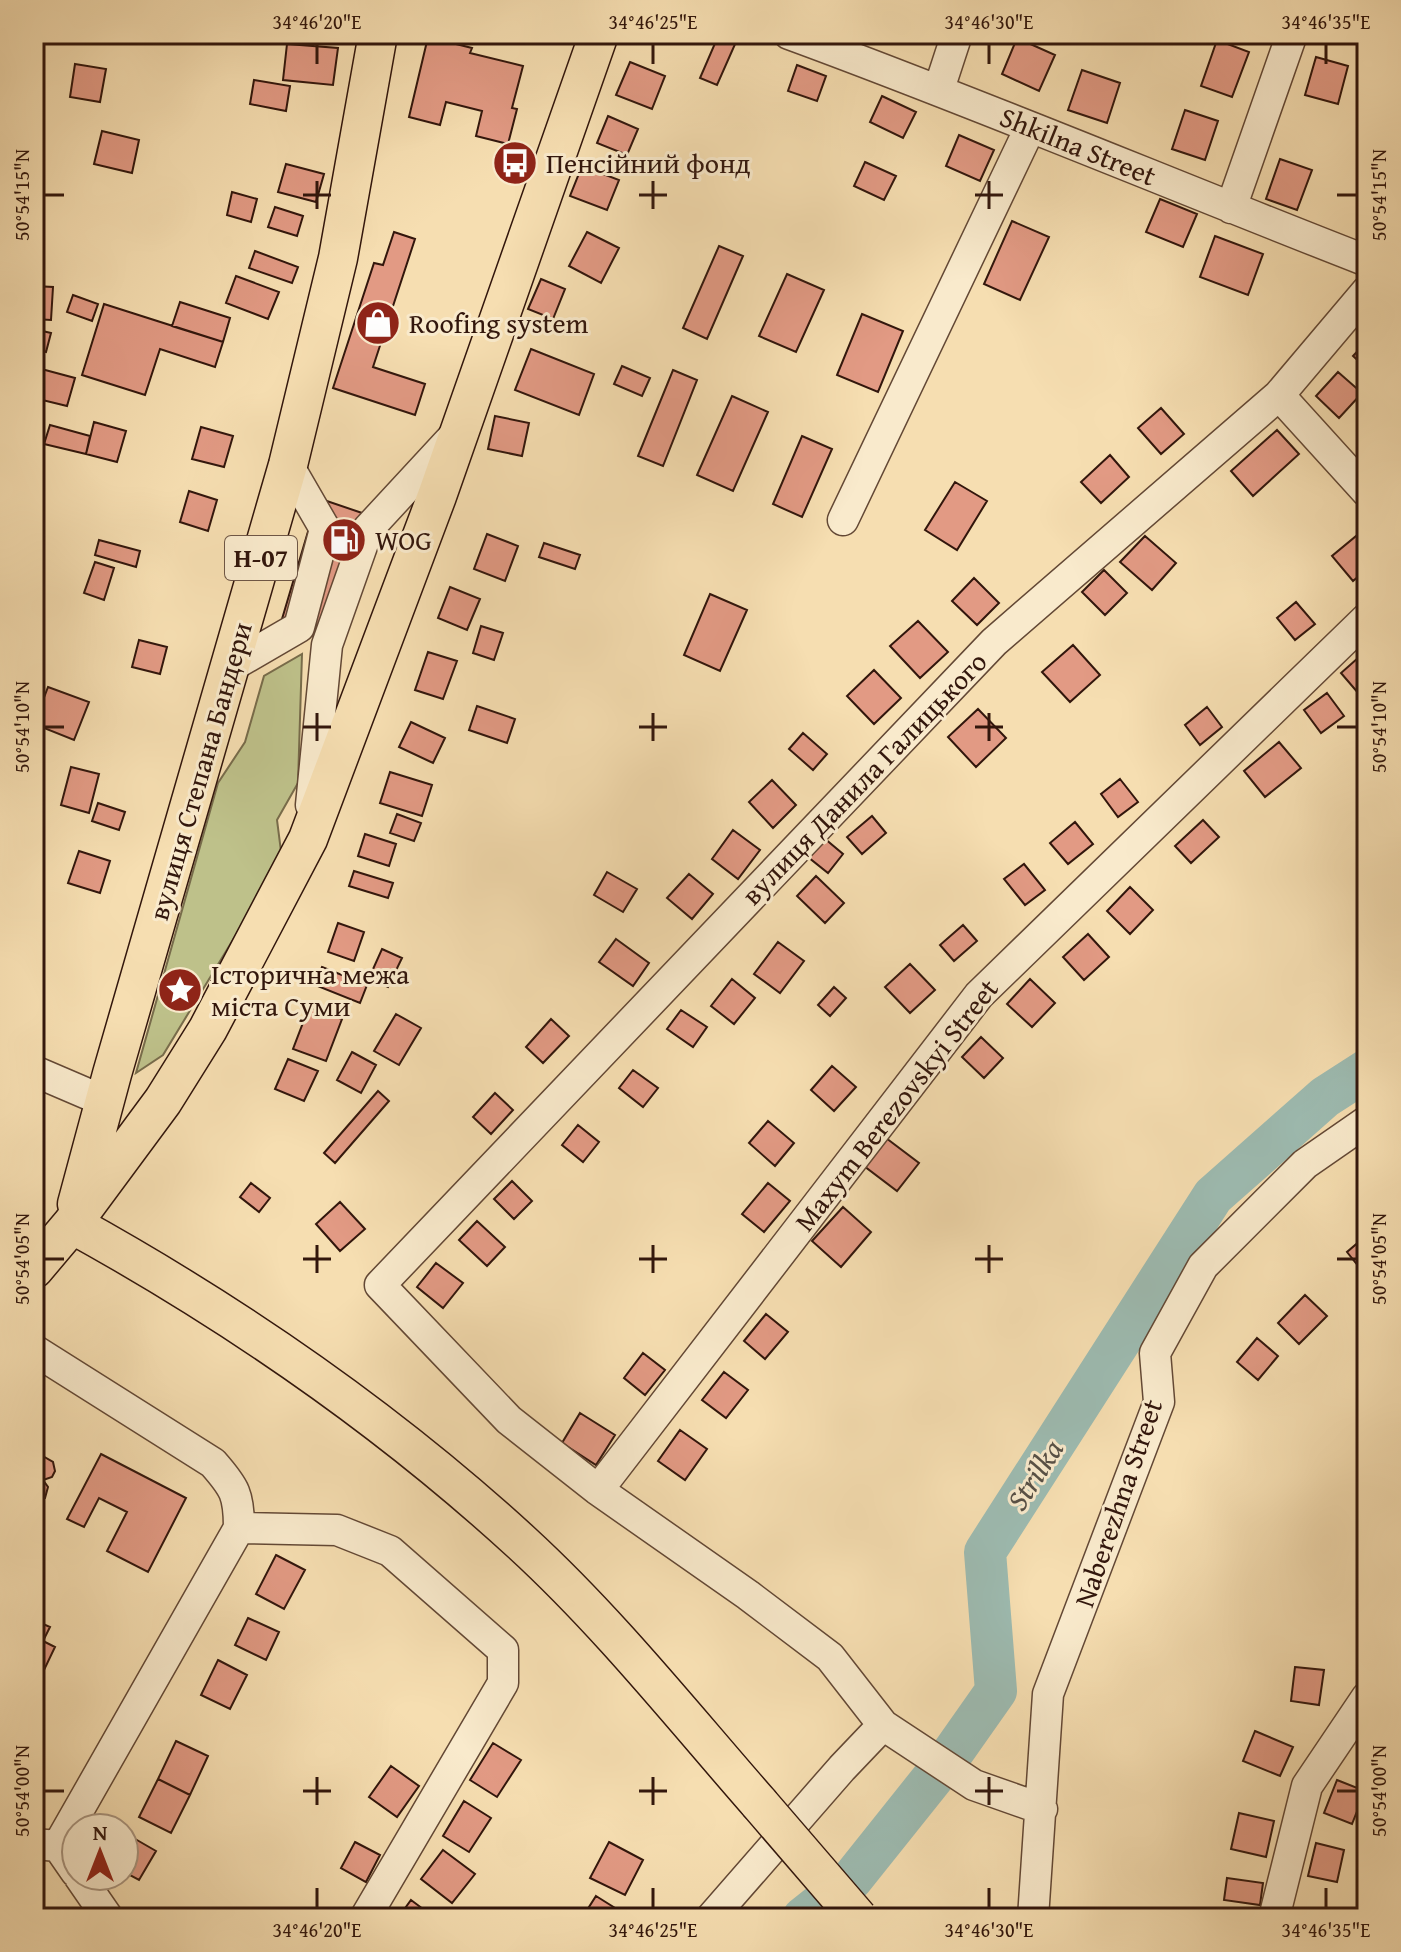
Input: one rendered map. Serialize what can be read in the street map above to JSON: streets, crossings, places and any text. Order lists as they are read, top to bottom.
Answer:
{
  "streets": {
    "main road": ["Н-07", "вулиця Степана Бандери"],
    "street": [
      "Shkilna Street",
      "вулиця Данила Галицького",
      "Maxym Berezovskyi Street",
      "Naberezhna Street"
    ]
  },
  "crossings": [
    ["Н-07", "вулиця Степана Бандери"],
    ["вулиця Данила Галицького", "Maxym Berezovskyi Street"]
  ],
  "water": ["Strilka"],
  "places": {
    "bus stop": ["Пенсійний фонд"],
    "shop": ["Roofing system"],
    "fuel station": ["WOG"],
    "place": ["Історична межа міста Суми"]
  },
  "north": "top",
  "coordinates": [
    "34°46'20\"E",
    "34°46'25\"E",
    "34°46'30\"E",
    "34°46'35\"E",
    "50°54'15\"N",
    "50°54'10\"N",
    "50°54'05\"N",
    "50°54'00\"N"
  ]
}
